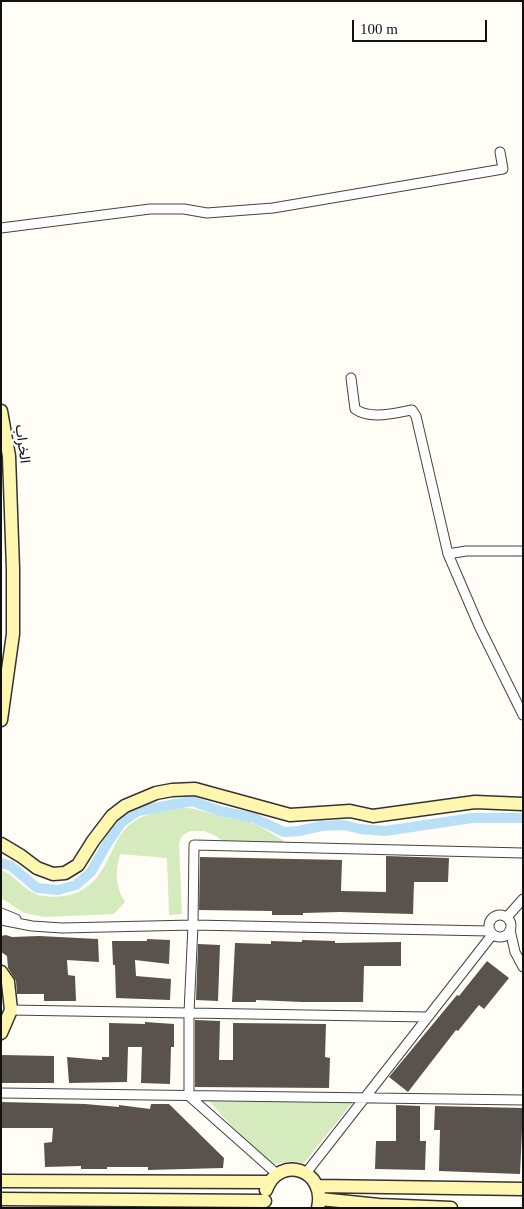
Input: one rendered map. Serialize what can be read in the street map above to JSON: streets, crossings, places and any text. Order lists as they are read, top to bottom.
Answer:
{
  "streets": {
    "main road": ["الخراب"]
  },
  "scale_bar": "100 m"
}
